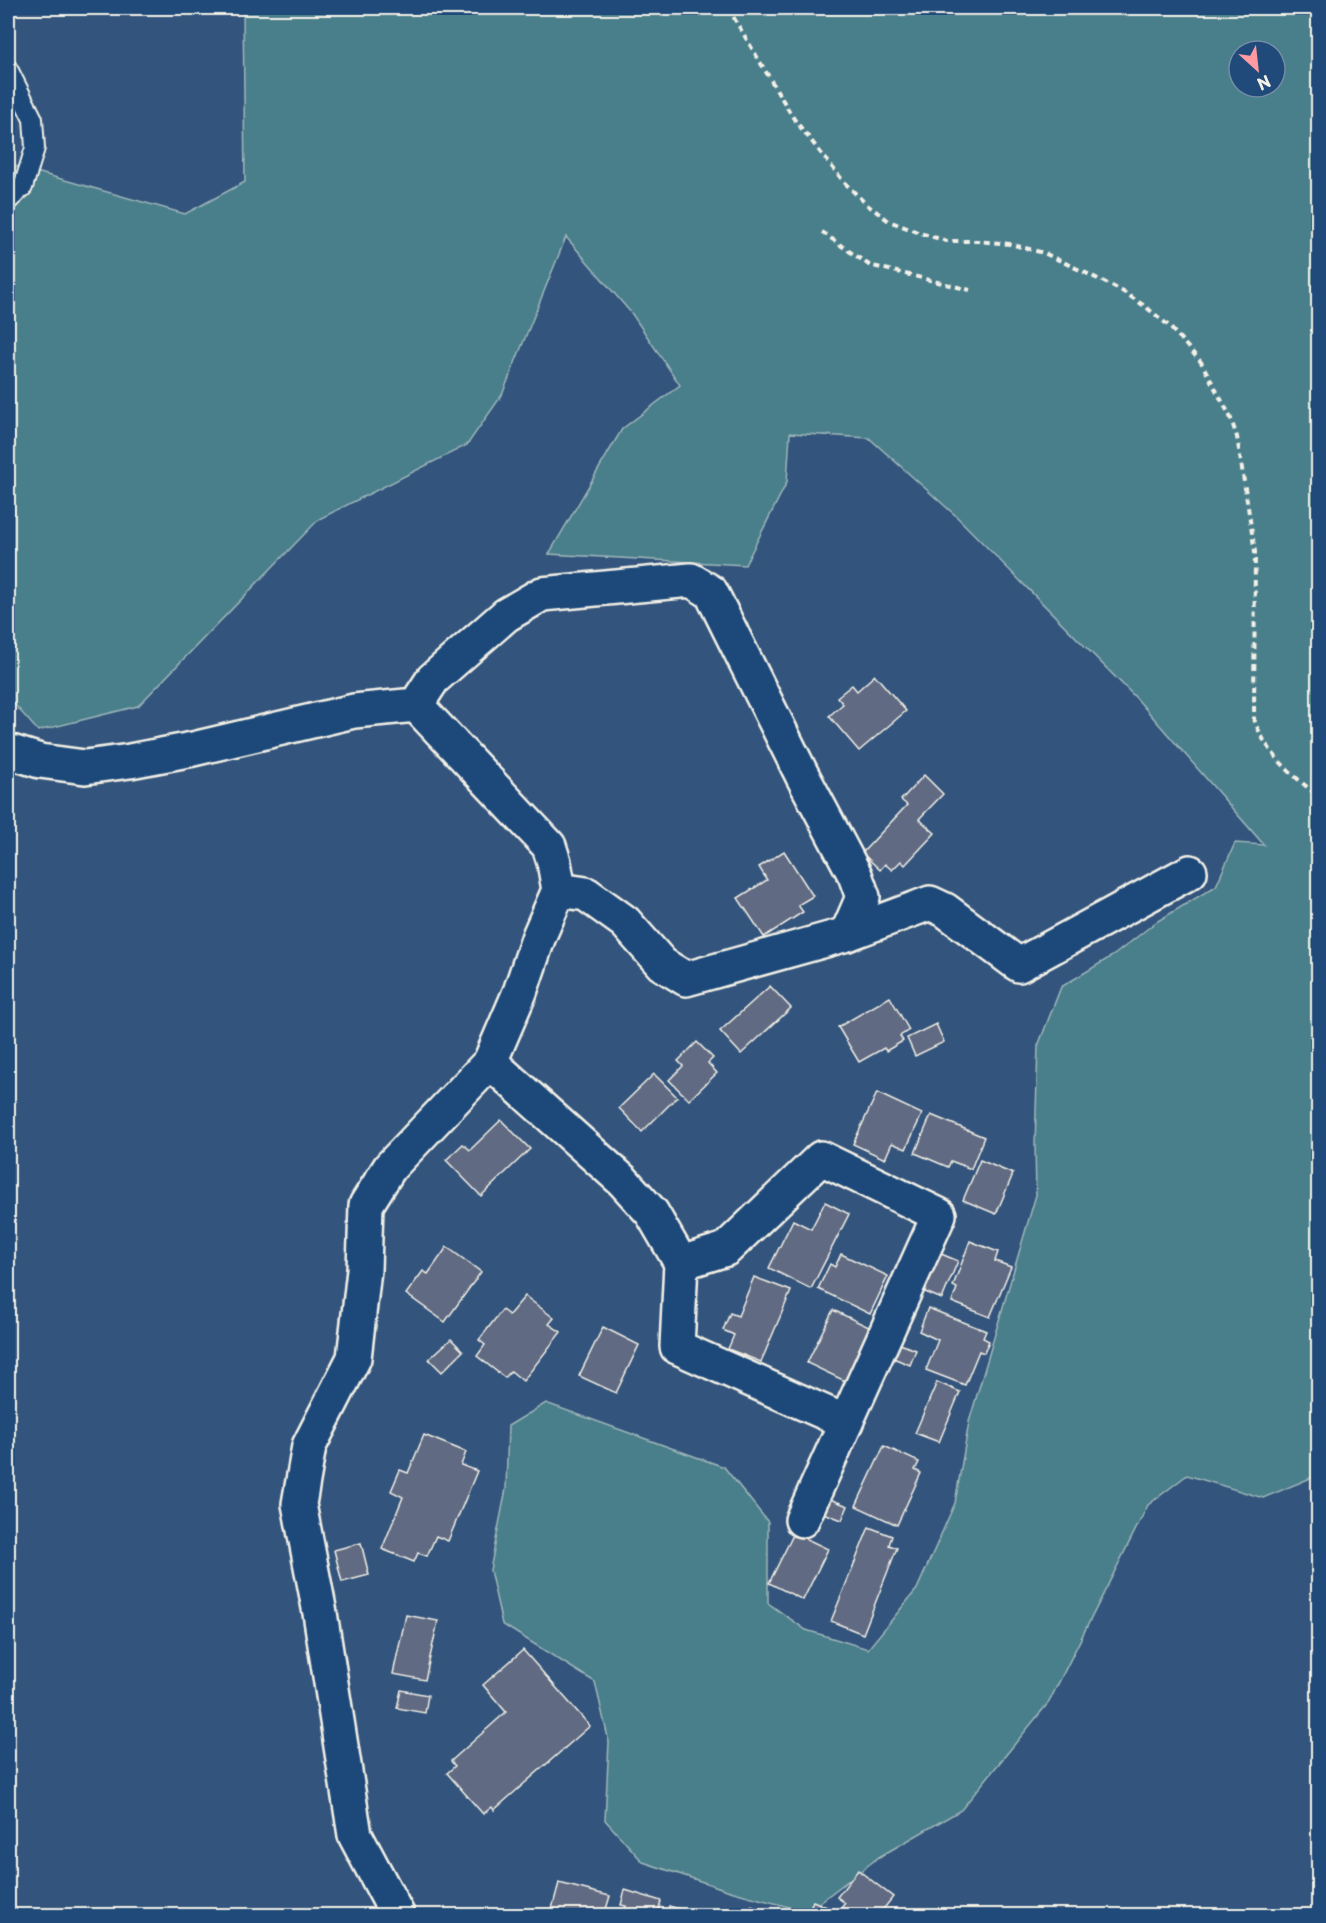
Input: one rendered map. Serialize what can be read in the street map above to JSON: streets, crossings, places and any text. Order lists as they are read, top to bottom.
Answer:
{
  "north": "bottom right"
}
